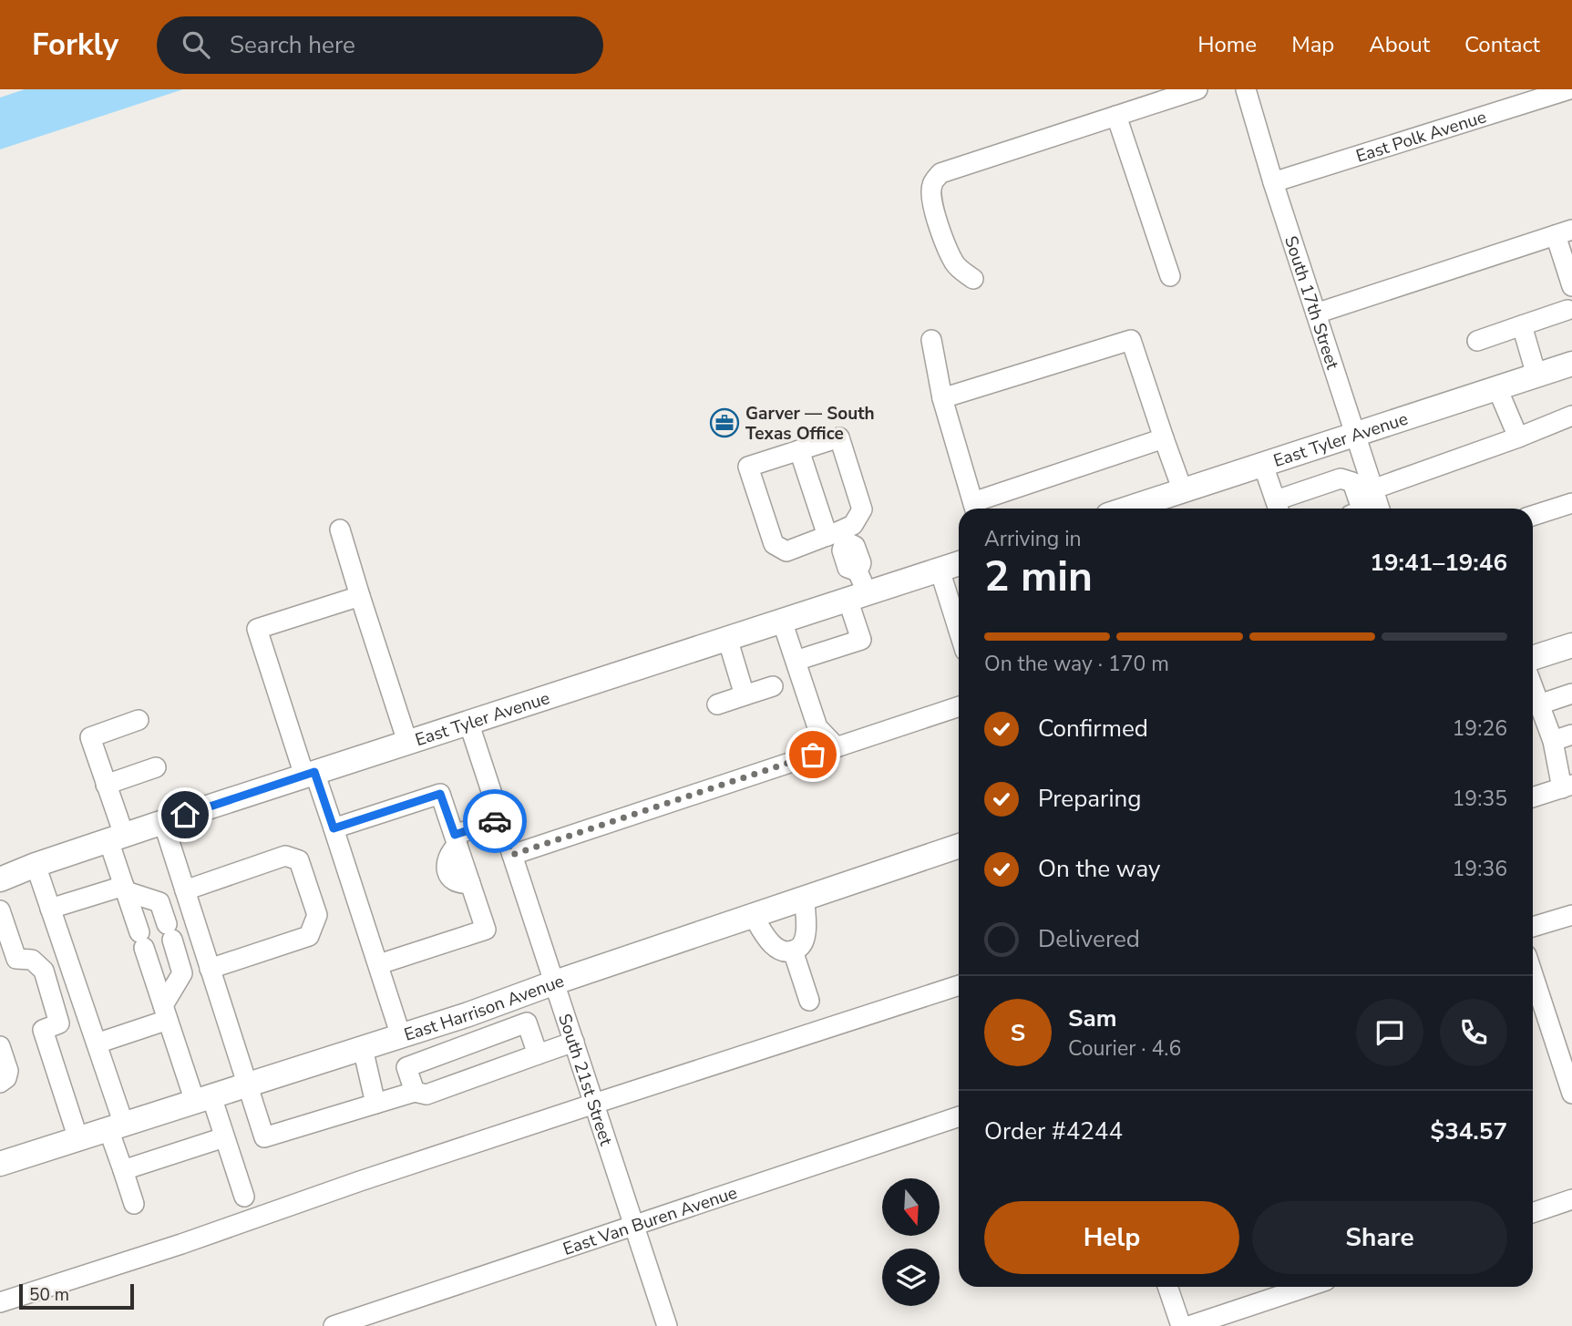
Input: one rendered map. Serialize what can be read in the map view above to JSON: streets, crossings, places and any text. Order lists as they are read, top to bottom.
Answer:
{
  "streets": {
    "main road": ["East Tyler Avenue", "East Harrison Avenue"],
    "street": [
      "East Polk Avenue",
      "South 17th Street",
      "South 21st Street",
      "East Van Buren Avenue"
    ]
  },
  "crossings": [
    ["East Polk Avenue", "South 17th Street"],
    ["South 17th Street", "East Tyler Avenue"],
    ["East Tyler Avenue", "South 21st Street"],
    ["East Harrison Avenue", "South 21st Street"],
    ["South 21st Street", "East Van Buren Avenue"]
  ],
  "places": {
    "office": ["Garver — South Texas Office"]
  },
  "scale_bar": "50 m",
  "north": "bottom",
  "page": {
    "header": "Forkly",
    "search": "Search here",
    "nav": [
      "Home",
      "Map",
      "About",
      "Contact"
    ],
    "heading": ["2 min", "Arriving in", "19:41–19:46"],
    "panel": [
      "Sam",
      "Courier · 4.6",
      "Order #4244",
      "$34.57"
    ],
    "bar": "On the way · 170 m",
    "list": [
      ["Confirmed", "19:26"],
      ["Preparing", "19:35"],
      ["On the way", "19:36"],
      "Delivered"
    ],
    "round": "S",
    "buttons": ["Help", "Share"],
    "scale": "50 m"
  }
}
